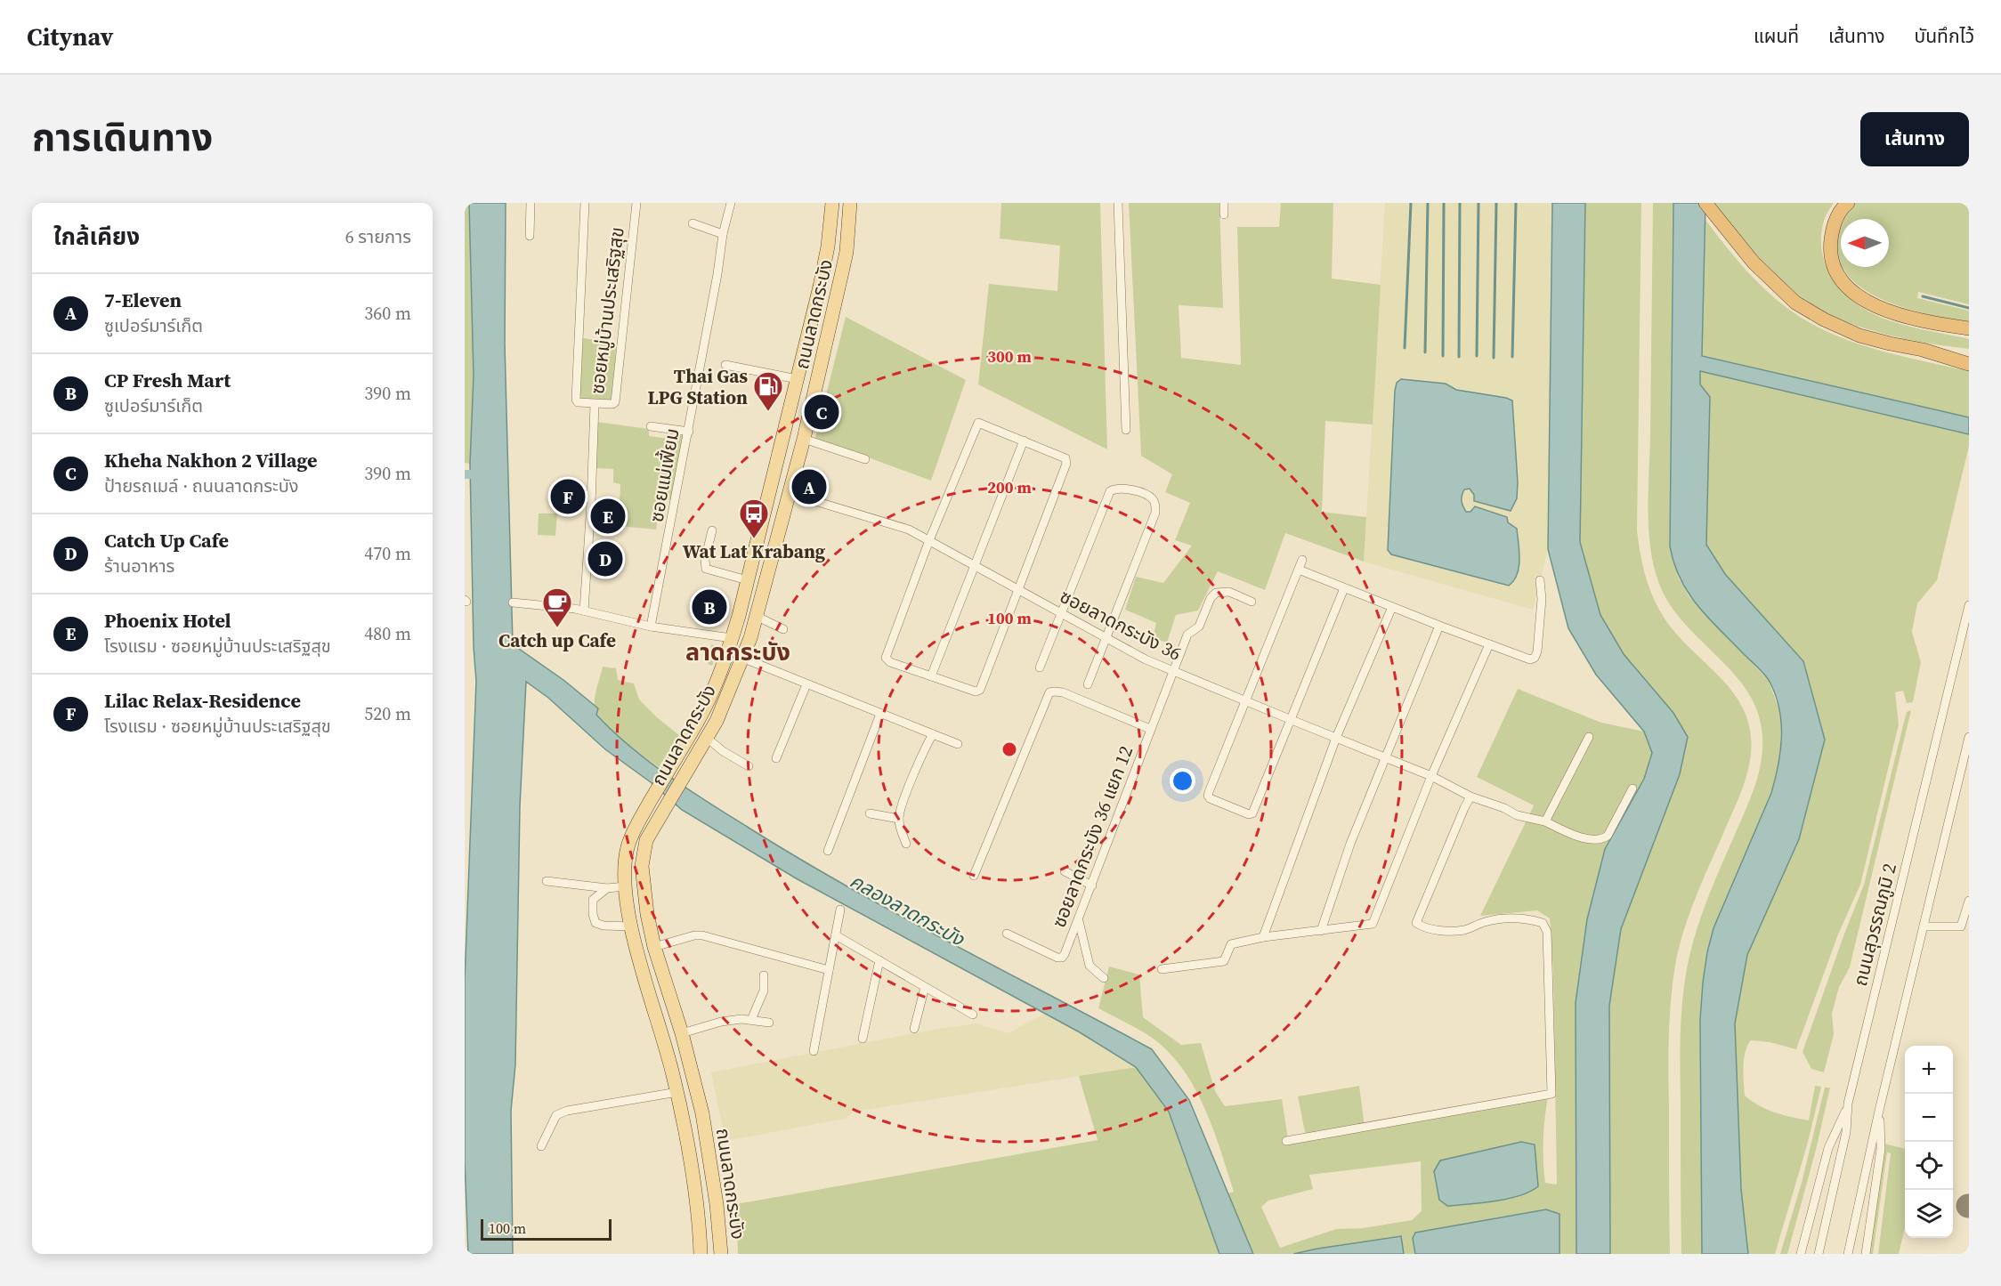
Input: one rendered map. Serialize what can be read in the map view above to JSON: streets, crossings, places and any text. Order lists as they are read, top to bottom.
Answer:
{
  "streets": {
    "main road": ["ถนนลาดกระบัง"],
    "street": [
      "ซอยหมู่บ้านประเสริฐสุข",
      "ซอยแม่เฟี้ยม",
      "ซอยลาดกระบัง 36",
      "ซอยลาดกระบัง 36 แยก 12",
      "ถนนสุวรรณภูมิ 2"
    ]
  },
  "crossings": [
    ["ถนนลาดกระบัง", "ซอยลาดกระบัง 36"],
    ["ซอยลาดกระบัง 36", "ซอยลาดกระบัง 36 แยก 12"]
  ],
  "districts": ["ลาดกระบัง"],
  "water": ["คลองลาดกระบัง"],
  "places": {
    "fuel station": ["Thai Gas LPG Station"],
    "bus stop": ["Wat Lat Krabang"],
    "cafe": ["Catch up Cafe"]
  },
  "scale_bar": "100 m",
  "north": "left",
  "page": {
    "header": "Citynav",
    "nav": ["แผนที่", "เส้นทาง", "บันทึกไว้"],
    "title": "การเดินทาง",
    "buttons": "เส้นทาง",
    "heading": ["ใกล้เคียง", "6 รายการ"],
    "list": [
      {
        "mark": "A",
        "name": "7-Eleven",
        "note": "ซูเปอร์มาร์เก็ต",
        "value": "360 m"
      },
      {
        "mark": "B",
        "name": "CP Fresh Mart",
        "note": "ซูเปอร์มาร์เก็ต",
        "value": "390 m"
      },
      {
        "mark": "C",
        "name": "Kheha Nakhon 2 Village",
        "note": "ป้ายรถเมล์ · ถนนลาดกระบัง",
        "value": "390 m"
      },
      {
        "mark": "D",
        "name": "Catch Up Cafe",
        "note": "ร้านอาหาร",
        "value": "470 m"
      },
      {
        "mark": "E",
        "name": "Phoenix Hotel",
        "note": "โรงแรม · ซอยหมู่บ้านประเสริฐสุข",
        "value": "480 m"
      },
      {
        "mark": "F",
        "name": "Lilac Relax-Residence",
        "note": "โรงแรม · ซอยหมู่บ้านประเสริฐสุข",
        "value": "520 m"
      }
    ],
    "pins": [
      "C",
      "A",
      "F",
      "E",
      "D",
      "B"
    ],
    "map_buttons": ["+", "−"],
    "scale": "100 m"
  },
  "rings": ["300 m", "200 m", "100 m"]
}
